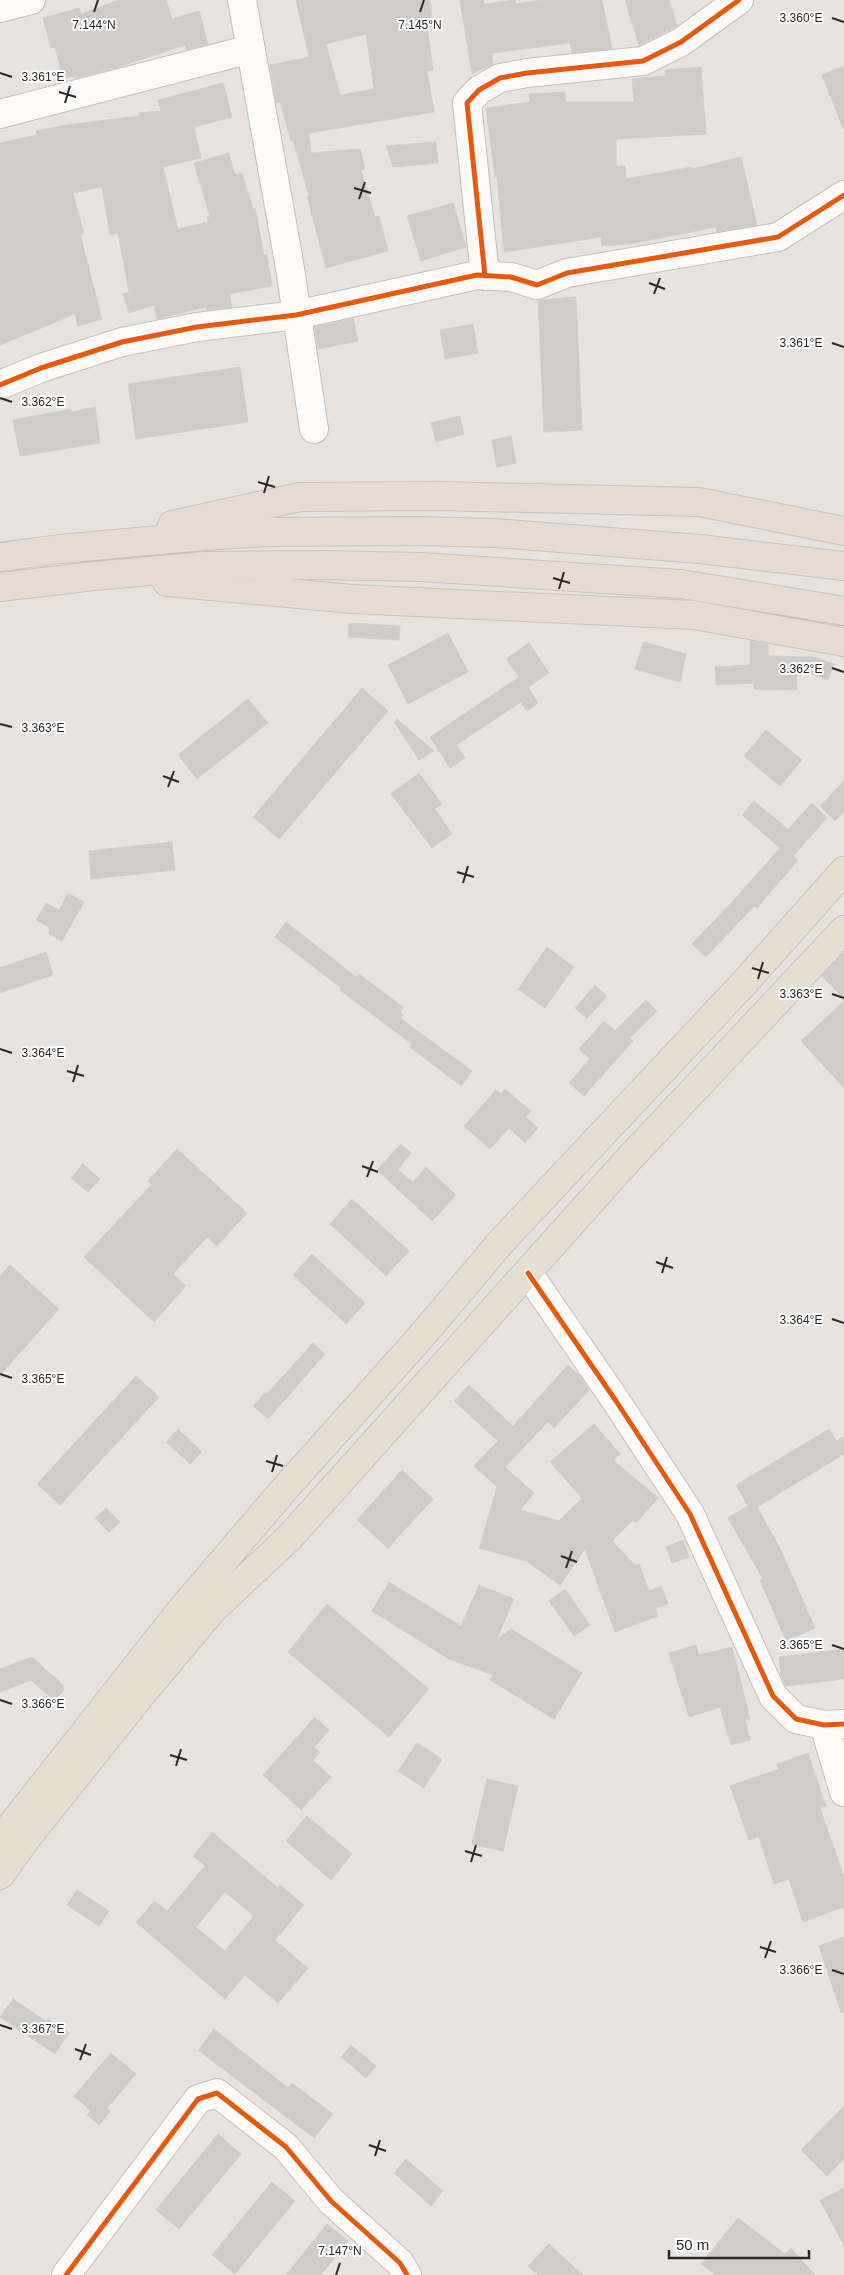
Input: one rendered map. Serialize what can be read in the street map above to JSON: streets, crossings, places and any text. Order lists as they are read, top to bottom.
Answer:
{
  "scale_bar": "50 m",
  "coordinates": [
    "3.360°E",
    "7.144°N",
    "7.145°N",
    "3.361°E",
    "3.362°E",
    "3.363°E",
    "3.364°E",
    "3.365°E",
    "3.366°E",
    "3.367°E",
    "7.147°N"
  ]
}
